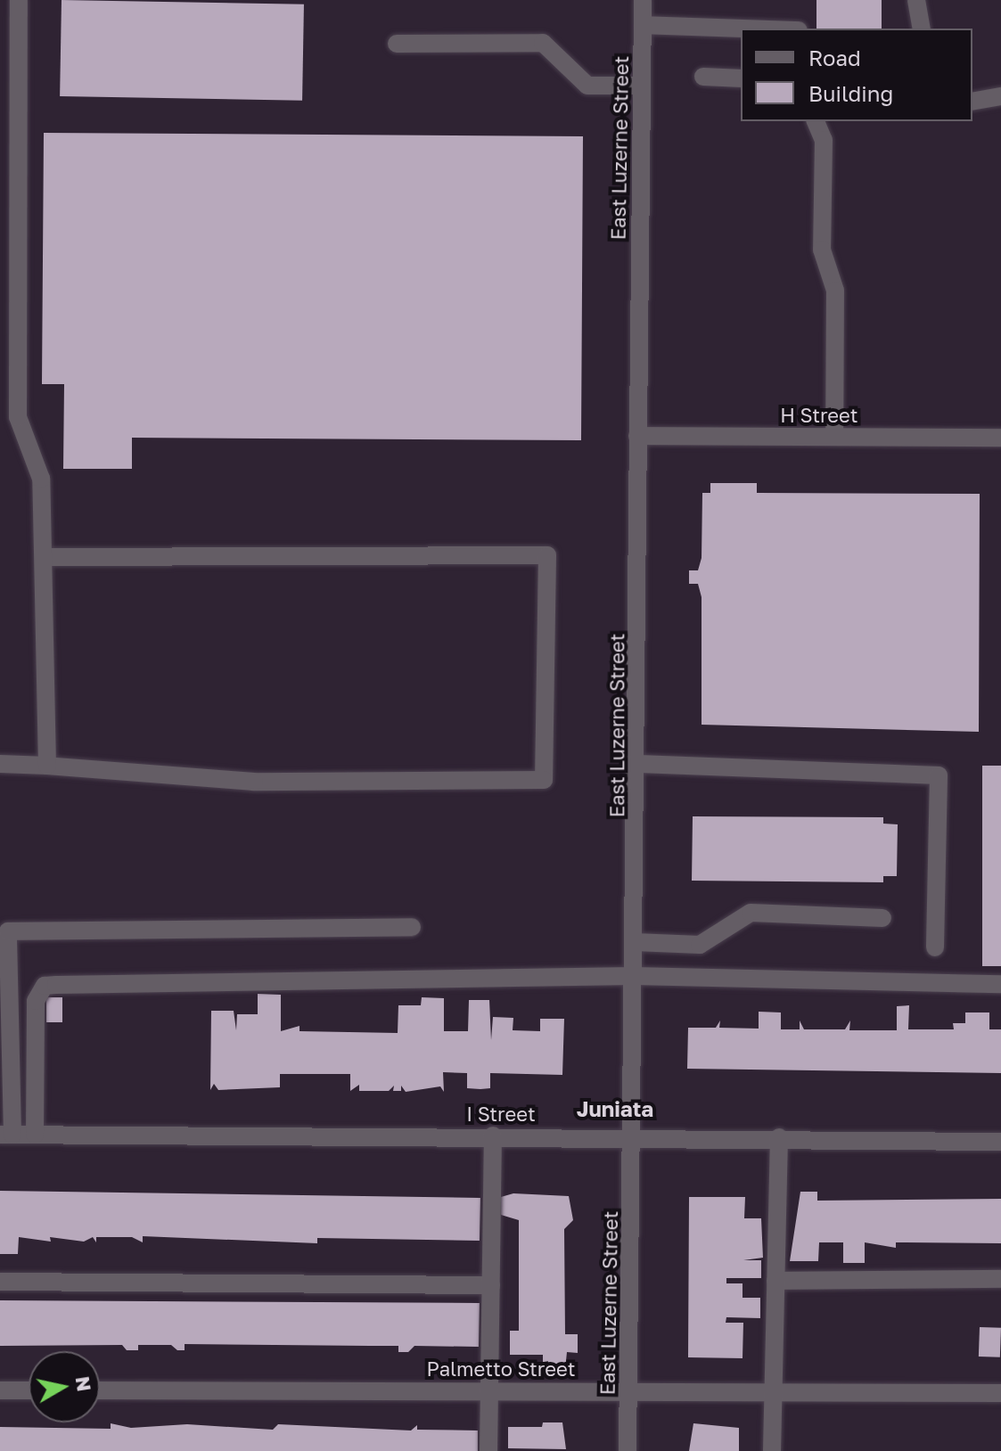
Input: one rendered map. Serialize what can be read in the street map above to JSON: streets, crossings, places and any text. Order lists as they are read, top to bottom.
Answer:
{
  "streets": {
    "street": [
      "East Luzerne Street",
      "H Street",
      "I Street",
      "Palmetto Street"
    ]
  },
  "crossings": [
    ["East Luzerne Street", "H Street"],
    ["East Luzerne Street", "I Street"],
    ["East Luzerne Street", "Palmetto Street"]
  ],
  "districts": ["Juniata"],
  "legend": ["Road", "Building"],
  "north": "right"
}
